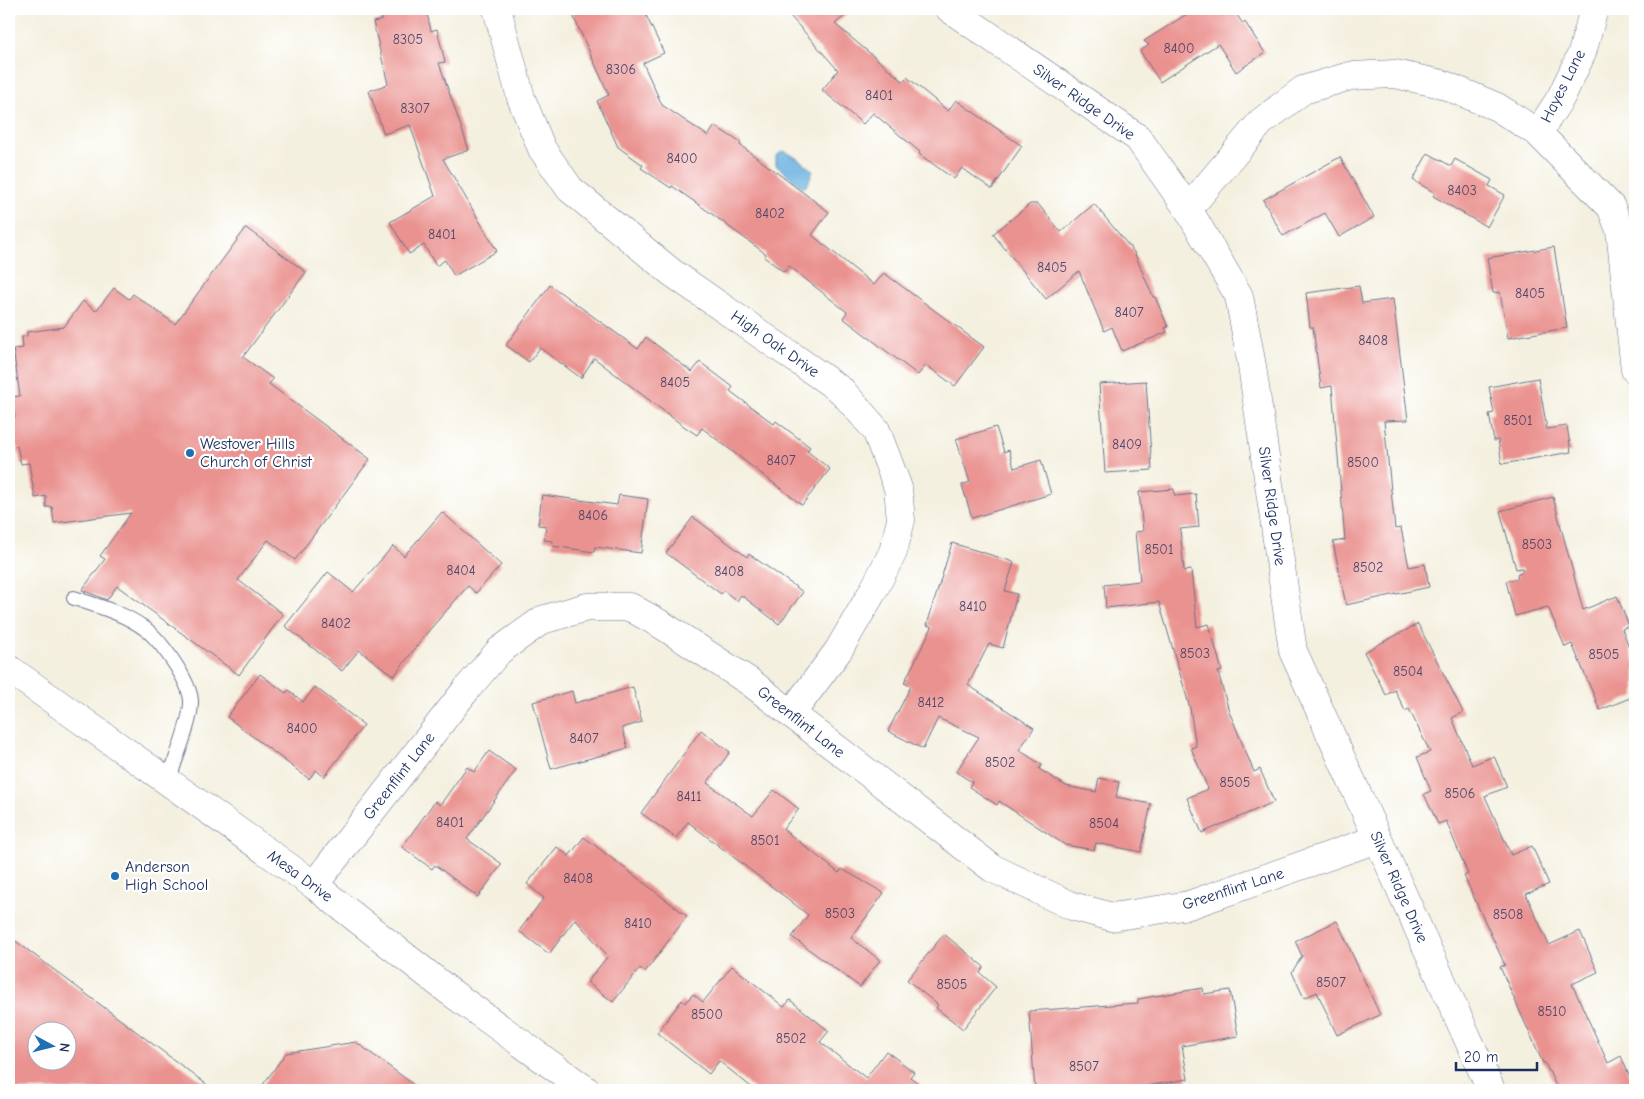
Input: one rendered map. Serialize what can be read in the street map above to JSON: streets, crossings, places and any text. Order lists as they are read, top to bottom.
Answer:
{
  "streets": {
    "street": [
      "Hayes Lane",
      "Silver Ridge Drive",
      "High Oak Drive",
      "Greenflint Lane",
      "Mesa Drive"
    ]
  },
  "crossings": [
    ["Silver Ridge Drive", "Greenflint Lane"],
    ["High Oak Drive", "Greenflint Lane"],
    ["Greenflint Lane", "Mesa Drive"]
  ],
  "places": ["Westover Hills Church of Christ", "Anderson High School"],
  "house_numbers": [
    "8305",
    "8400",
    "8306",
    "8401",
    "8307",
    "8400",
    "8403",
    "8402",
    "8401",
    "8405",
    "8405",
    "8407",
    "8408",
    "8405",
    "8501",
    "8409",
    "8407",
    "8500",
    "8406",
    "8503",
    "8501",
    "8502",
    "8404",
    "8408",
    "8410",
    "8402",
    "8503",
    "8505",
    "8504",
    "8412",
    "8400",
    "8407",
    "8502",
    "8505",
    "8506",
    "8411",
    "8401",
    "8504",
    "8501",
    "8408",
    "8503",
    "8508",
    "8410",
    "8507",
    "8505",
    "8510",
    "8500",
    "8502",
    "8507"
  ],
  "scale_bar": "20 m",
  "north": "right"
}
